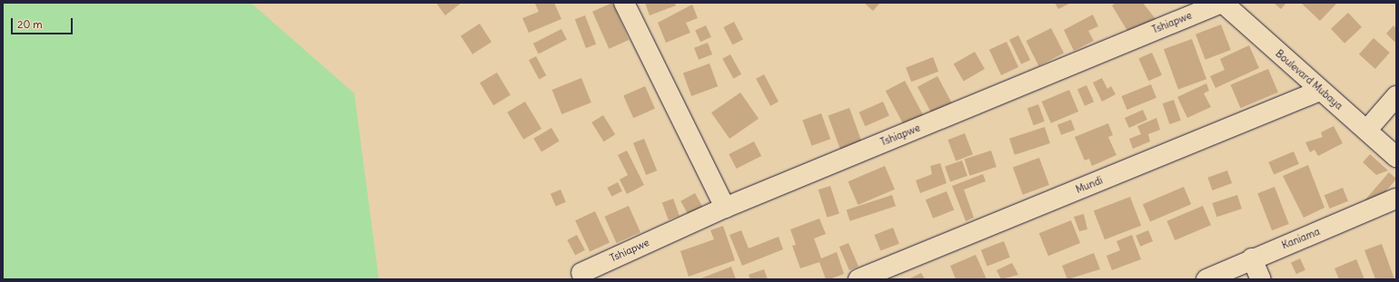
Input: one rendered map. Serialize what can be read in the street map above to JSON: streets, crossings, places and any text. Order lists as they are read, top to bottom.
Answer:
{
  "streets": {
    "street": [
      "Tshiapwe",
      "Boulevard Mubaya",
      "Mundi",
      "Kaniama"
    ]
  },
  "crossings": [
    ["Tshiapwe", "Boulevard Mubaya"],
    ["Boulevard Mubaya", "Mundi"]
  ],
  "scale_bar": "20 m"
}
